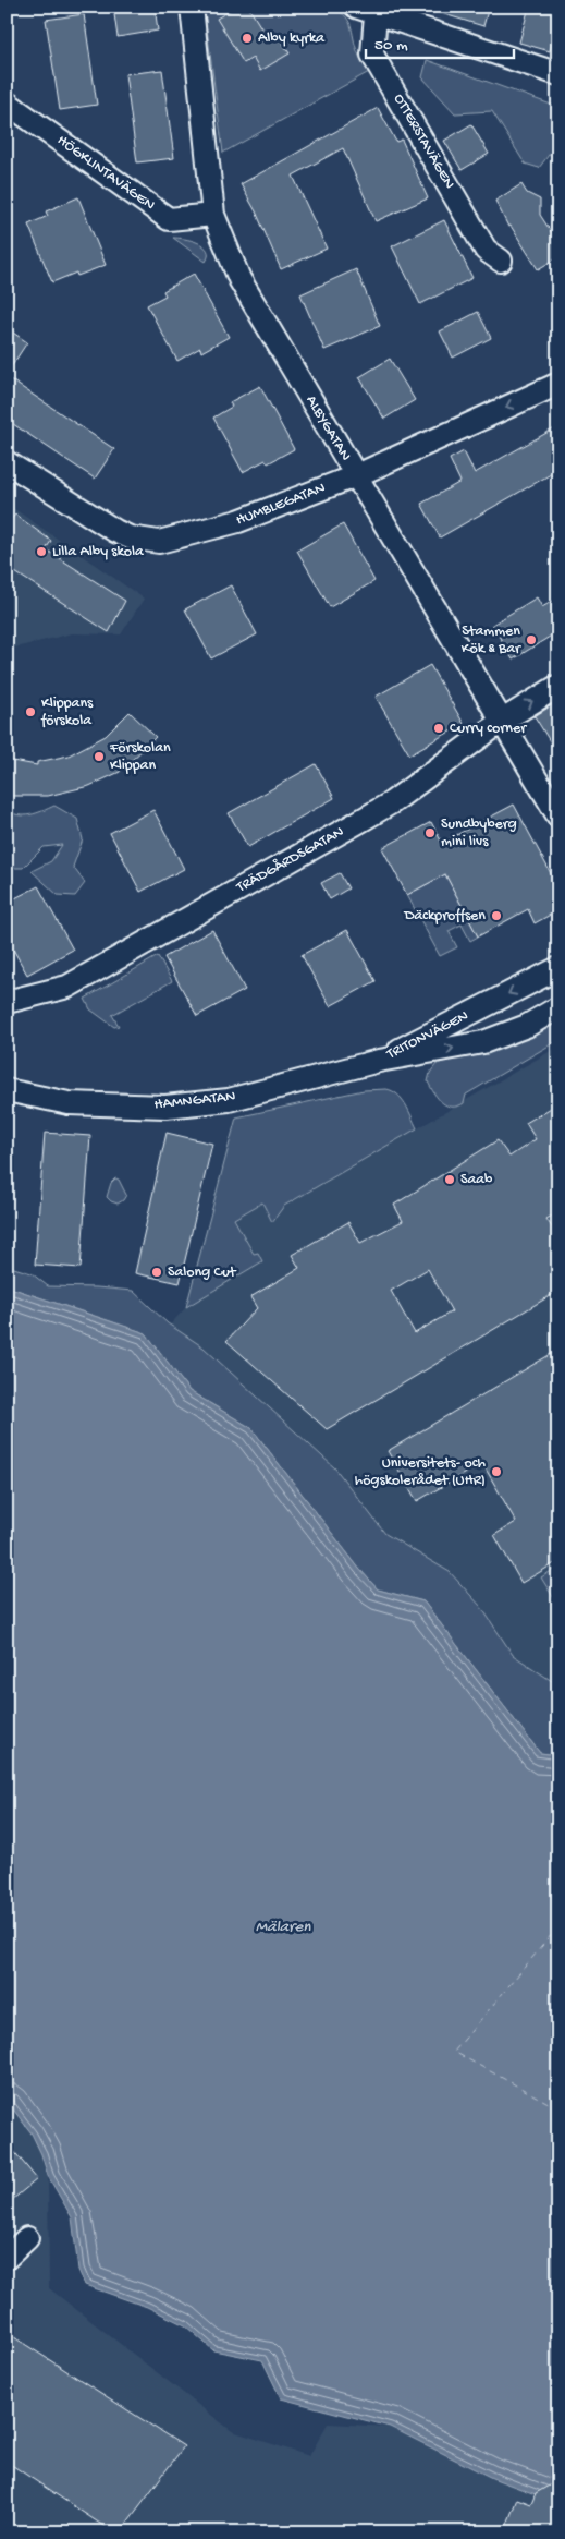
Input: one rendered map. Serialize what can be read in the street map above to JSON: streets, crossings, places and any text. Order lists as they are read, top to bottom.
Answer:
{
  "streets": {
    "street": [
      "OTTERSTAVÄGEN",
      "HÖGKLINTAVÄGEN",
      "ALBYGATAN",
      "HUMBLEGATAN",
      "TRÄDGÅRDSGATAN",
      "TRITONVÄGEN",
      "HAMNGATAN"
    ]
  },
  "crossings": [
    ["HÖGKLINTAVÄGEN", "ALBYGATAN"],
    ["ALBYGATAN", "HUMBLEGATAN"],
    ["ALBYGATAN", "TRÄDGÅRDSGATAN"],
    ["TRITONVÄGEN", "HAMNGATAN"]
  ],
  "one_way": ["HUMBLEGATAN"],
  "water": ["Mälaren"],
  "places": [
    "Alby kyrka",
    "Lilla Alby skola",
    "Stammen Kök & Bar",
    "Klippans förskola",
    "Curry corner",
    "Förskolan Klippan",
    "Sundbyberg mini livs",
    "Däckproffsen",
    "Saab",
    "Salong Cut",
    "Universitets- och högskolerådet (UHR)"
  ],
  "scale_bar": "50 m"
}
